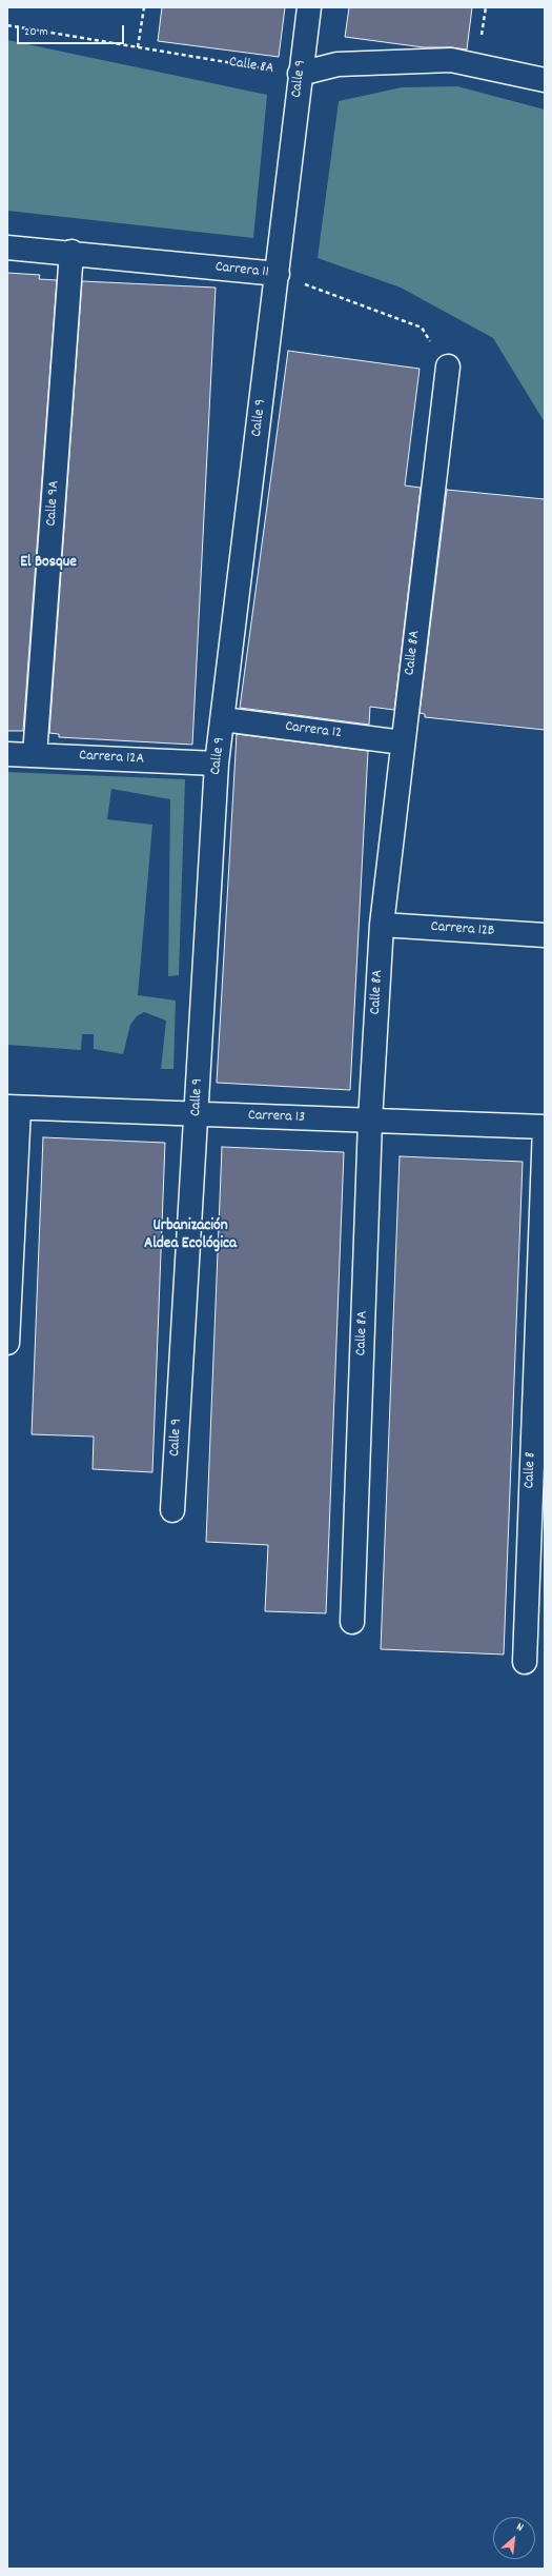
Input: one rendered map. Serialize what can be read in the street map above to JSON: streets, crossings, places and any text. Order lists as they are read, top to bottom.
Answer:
{
  "streets": {
    "street": [
      "Calle 8A",
      "Calle 9",
      "Carrera 11",
      "Calle 9A",
      "Carrera 12",
      "Carrera 12A",
      "Carrera 12B",
      "Carrera 13",
      "Calle 8"
    ]
  },
  "crossings": [
    ["Calle 8A", "Calle 9"],
    ["Calle 8A", "Carrera 11"],
    ["Calle 8A", "Carrera 12"],
    ["Calle 8A", "Carrera 12B"],
    ["Calle 8A", "Carrera 13"],
    ["Calle 9", "Carrera 11"],
    ["Calle 9", "Carrera 12"],
    ["Calle 9", "Carrera 12A"],
    ["Calle 9", "Carrera 13"],
    ["Carrera 11", "Calle 9A"],
    ["Calle 9A", "Carrera 12A"],
    ["Carrera 13", "Calle 8"]
  ],
  "districts": ["El Bosque", "Urbanización Aldea Ecológica"],
  "scale_bar": "20 m",
  "north": "top right"
}
